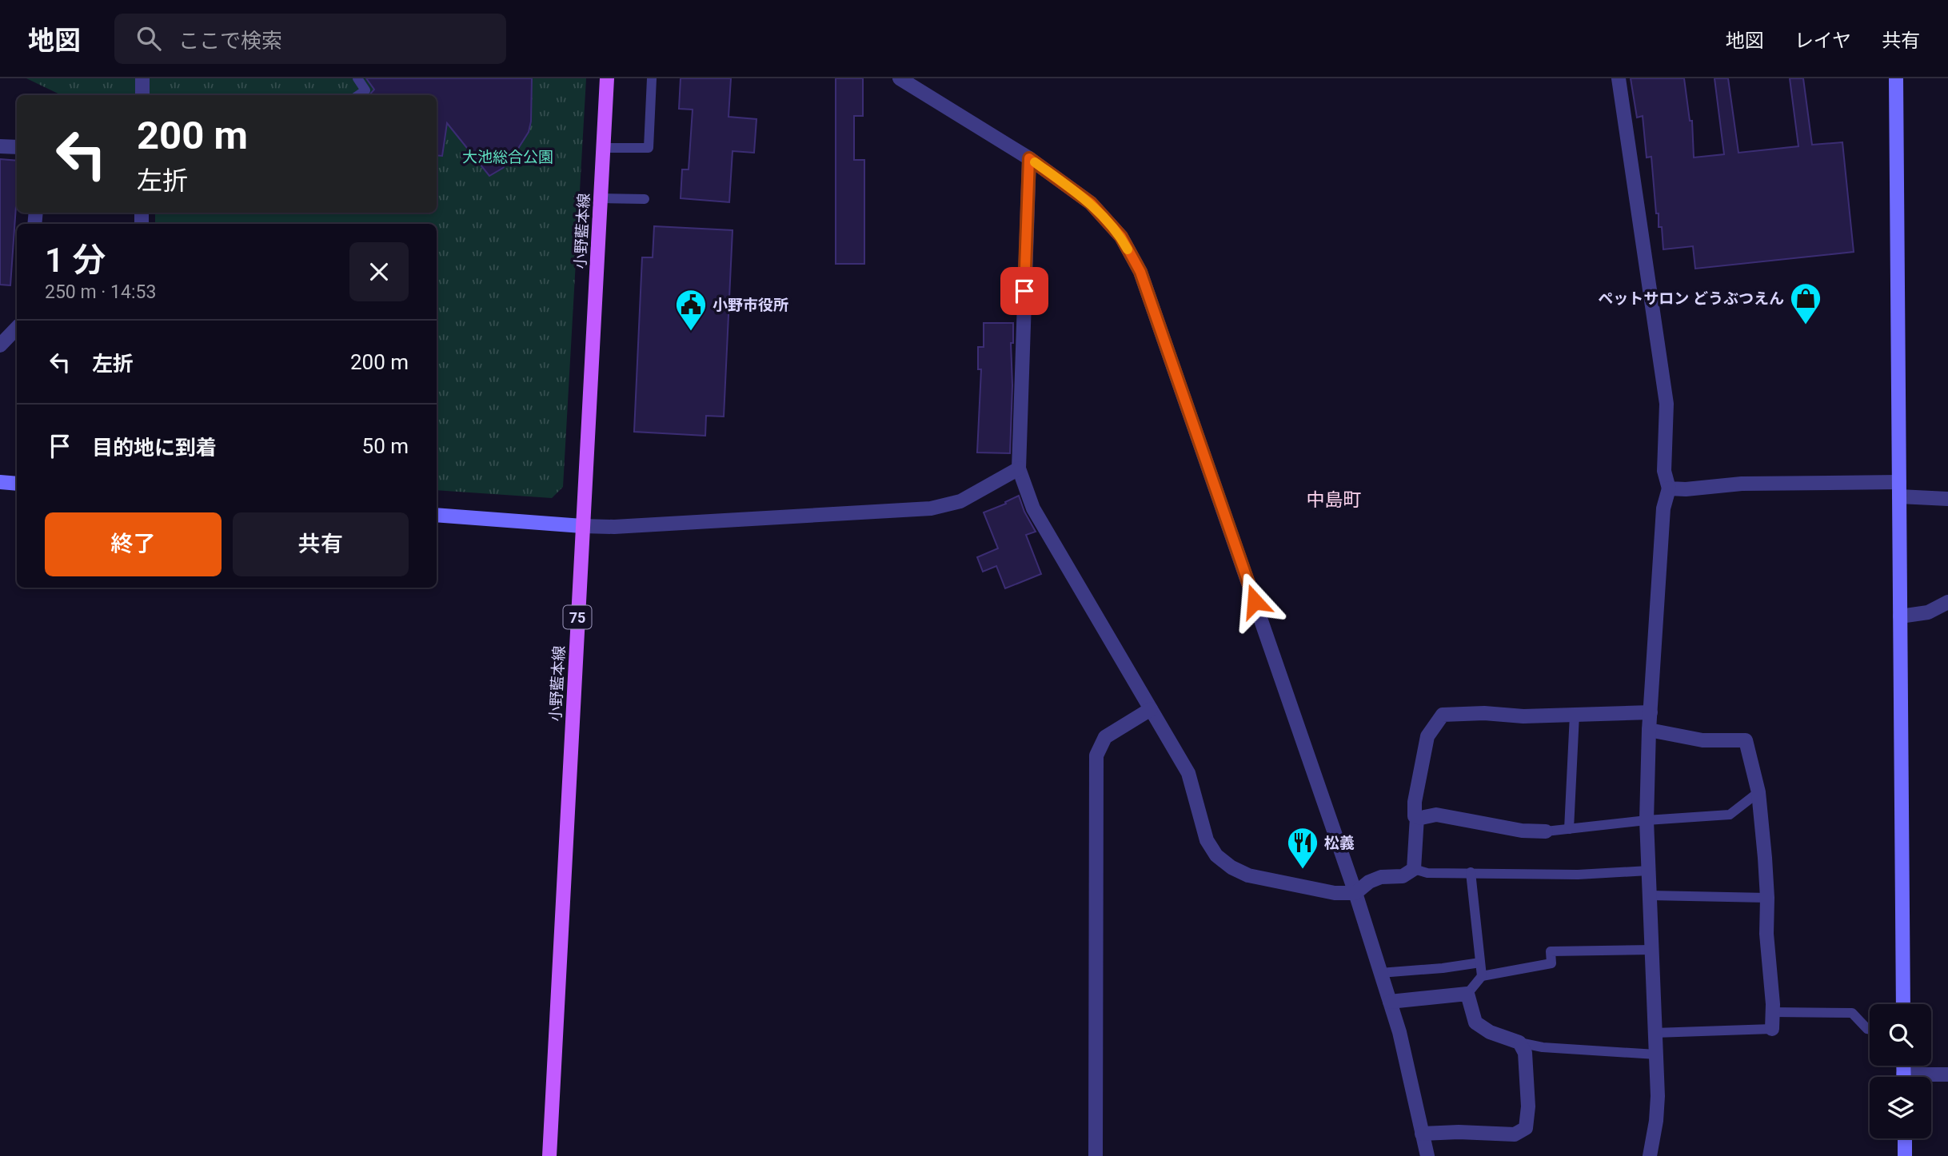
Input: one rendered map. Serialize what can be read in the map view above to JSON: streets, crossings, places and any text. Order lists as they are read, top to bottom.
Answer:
{
  "streets": {
    "main road": ["小野藍本線", "75"]
  },
  "districts": ["中島町"],
  "parks": ["大池総合公園"],
  "places": {
    "shop": ["ペットサロン どうぶつえん"],
    "public building": ["小野市役所"],
    "restaurant": ["松義"]
  },
  "page": {
    "header": "地図",
    "search": "ここで検索",
    "nav": ["地図", "レイヤ", "共有"],
    "turn": ["200 m", "左折"],
    "heading": ["1 分", "250 m · 14:53"],
    "list": [
      {
        "name": "左折",
        "value": "200 m"
      },
      {
        "name": "目的地に到着",
        "value": "50 m"
      }
    ],
    "buttons": ["終了", "共有"]
  }
}
